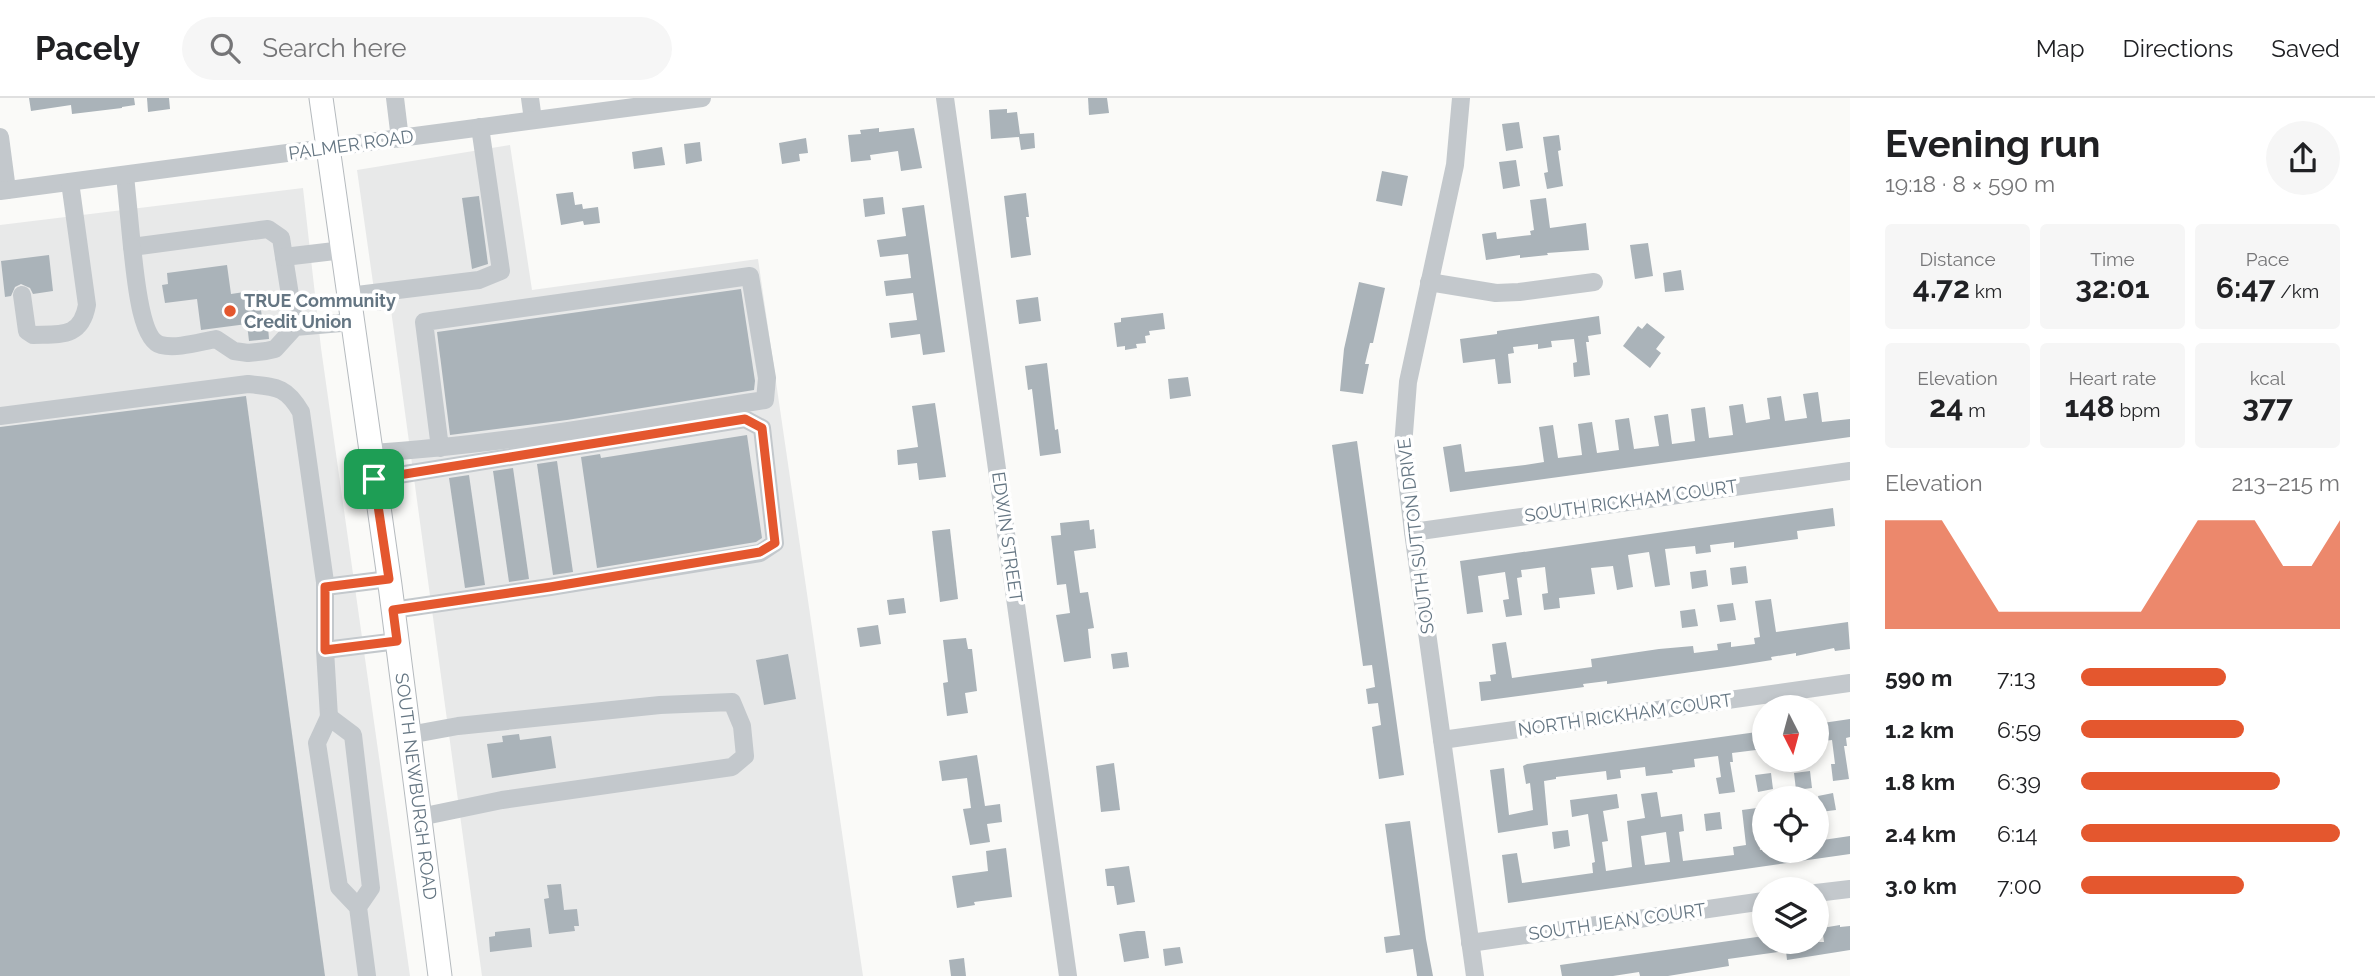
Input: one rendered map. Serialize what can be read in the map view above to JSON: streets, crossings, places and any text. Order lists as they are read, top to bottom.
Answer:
{
  "streets": {
    "main road": ["SOUTH NEWBURGH ROAD"],
    "street": [
      "PALMER ROAD",
      "SOUTH RICKHAM COURT",
      "SOUTH SUTTON DRIVE",
      "EDWIN STREET",
      "NORTH RICKHAM COURT",
      "SOUTH JEAN COURT"
    ]
  },
  "crossings": [
    ["PALMER ROAD", "SOUTH NEWBURGH ROAD"],
    ["SOUTH RICKHAM COURT", "SOUTH SUTTON DRIVE"],
    ["SOUTH SUTTON DRIVE", "NORTH RICKHAM COURT"],
    ["SOUTH SUTTON DRIVE", "SOUTH JEAN COURT"]
  ],
  "places": ["TRUE Community Credit Union"],
  "north": "bottom",
  "page": {
    "header": "Pacely",
    "search": "Search here",
    "nav": ["Map", "Directions", "Saved"],
    "heading": ["Evening run", "19:18 · 8 × 590 m"],
    "stats": [
      ["Distance", "4.72 km"],
      ["Time", "32:01"],
      ["Pace", "6:47 /km"],
      ["Elevation", "24 m"],
      ["Heart rate", "148 bpm"],
      ["kcal", "377"]
    ],
    "chart": ["Elevation", "213–215 m"],
    "list": [
      {
        "name": "590 m",
        "note": "7:13"
      },
      {
        "name": "1.2 km",
        "note": "6:59"
      },
      {
        "name": "1.8 km",
        "note": "6:39"
      },
      {
        "name": "2.4 km",
        "note": "6:14"
      },
      {
        "name": "3.0 km",
        "note": "7:00"
      }
    ]
  }
}
